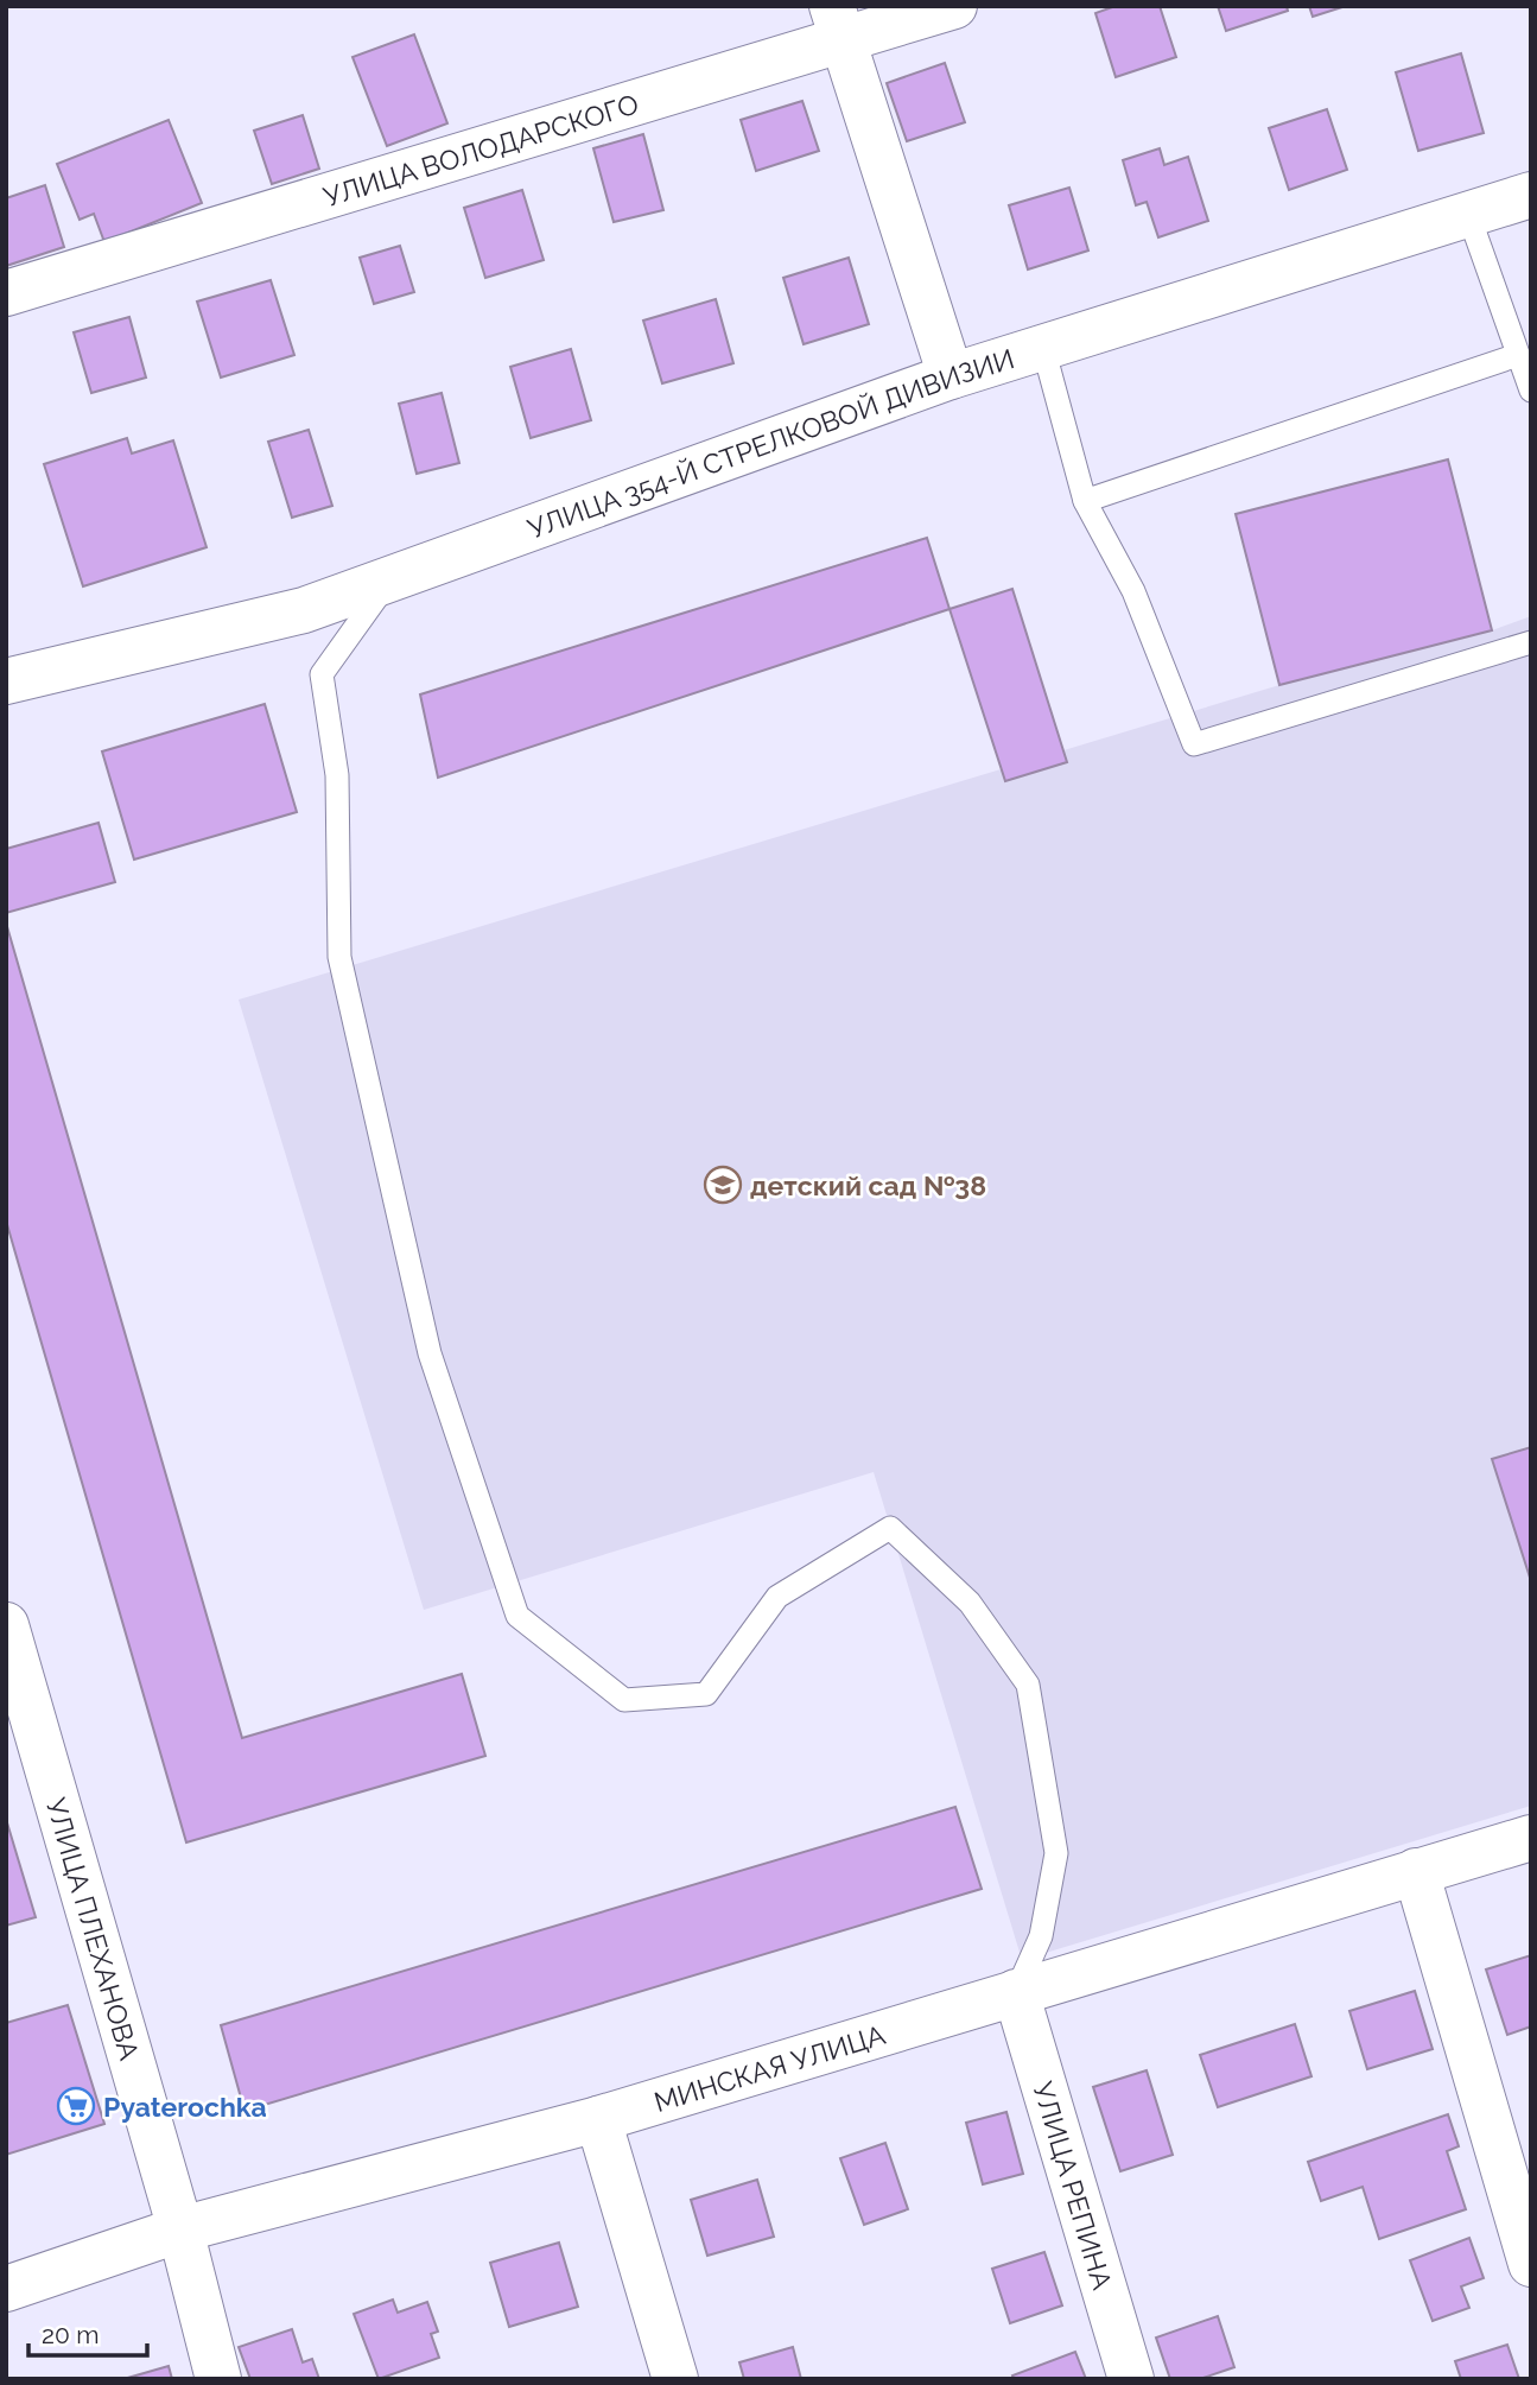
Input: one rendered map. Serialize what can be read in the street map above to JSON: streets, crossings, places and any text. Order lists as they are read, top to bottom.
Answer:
{
  "streets": {
    "street": [
      "УЛИЦА ВОЛОДАРСКОГО",
      "УЛИЦА 354-Й СТРЕЛКОВОЙ ДИВИЗИИ",
      "УЛИЦА ПЛЕХАНОВА",
      "МИНСКАЯ УЛИЦА",
      "УЛИЦА РЕПИНА"
    ]
  },
  "crossings": [
    ["УЛИЦА ПЛЕХАНОВА", "МИНСКАЯ УЛИЦА"],
    ["МИНСКАЯ УЛИЦА", "УЛИЦА РЕПИНА"]
  ],
  "places": {
    "school or university": ["детский сад №38"],
    "supermarket": ["Pyaterochka"]
  },
  "scale_bar": "20 m"
}
